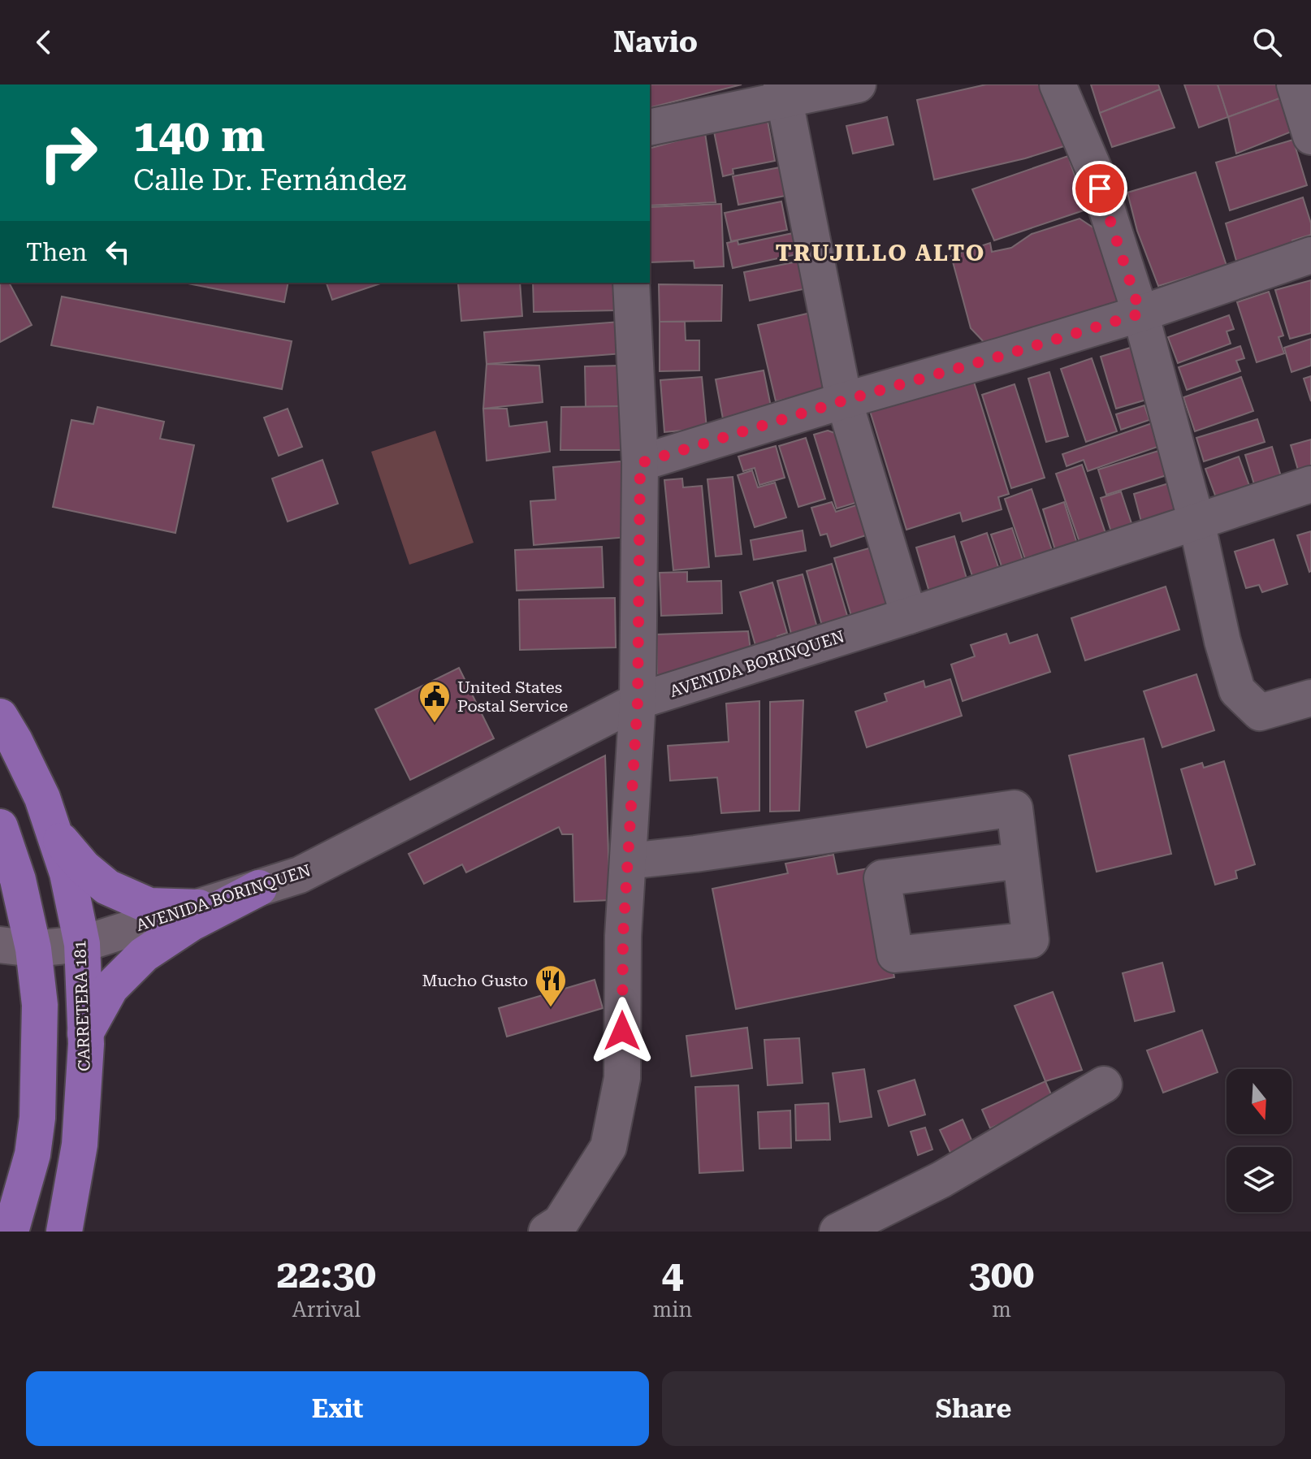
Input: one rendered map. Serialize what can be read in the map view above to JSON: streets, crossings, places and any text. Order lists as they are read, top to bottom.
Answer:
{
  "streets": {
    "main road": ["CARRETERA 181"],
    "street": ["AVENIDA BORINQUEN"]
  },
  "crossings": [
    ["AVENIDA BORINQUEN", "CARRETERA 181"]
  ],
  "districts": ["TRUJILLO ALTO"],
  "places": {
    "public building": ["United States Postal Service"],
    "restaurant": ["Mucho Gusto"]
  },
  "north": "bottom",
  "page": {
    "header": "Navio",
    "turn": ["140 m", "Calle Dr. Fernández"],
    "then": "Then",
    "eta": [
      "22:30",
      "Arrival",
      "4",
      "min",
      "300",
      "m"
    ],
    "buttons": ["Exit", "Share"]
  }
}
